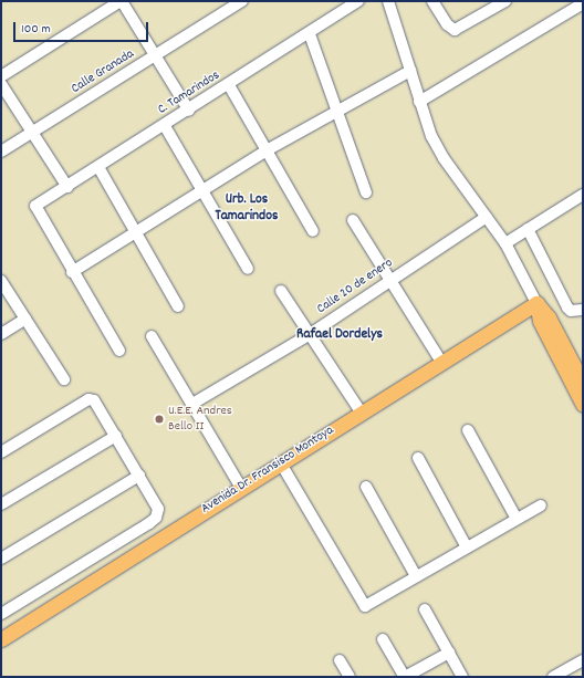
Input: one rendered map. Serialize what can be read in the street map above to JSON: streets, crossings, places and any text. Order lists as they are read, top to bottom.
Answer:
{
  "streets": {
    "main road": ["Avenida Dr. Fransisco Montoya"],
    "street": ["Calle Granada", "C. Tamarindos", "Calle 20 de enero"]
  },
  "districts": ["Urb. Los Tamarindos", "Rafael Dordelys"],
  "places": ["U.E.E. Andres Bello II"],
  "scale_bar": "100 m"
}
